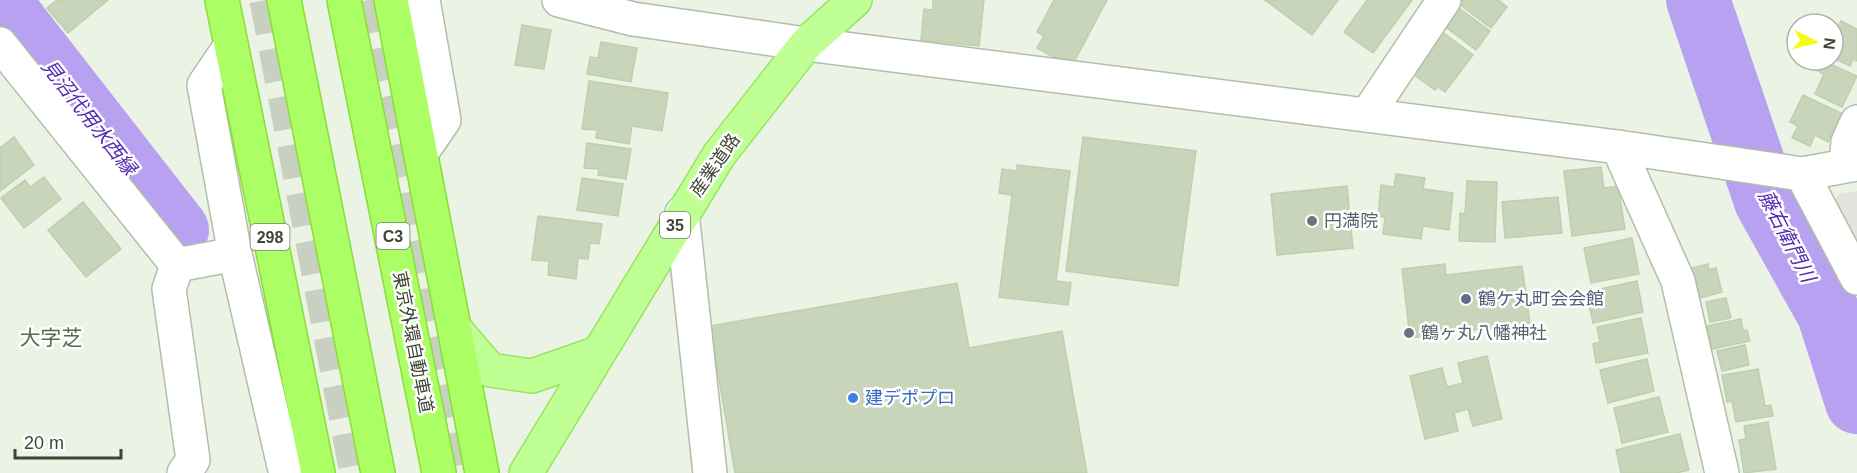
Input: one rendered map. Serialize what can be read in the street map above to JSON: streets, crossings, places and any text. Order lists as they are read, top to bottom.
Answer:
{
  "streets": {
    "highway": ["C3", "298", "東京外環自動車道"],
    "main road": ["産業道路", "35"]
  },
  "districts": ["大字芝"],
  "water": ["見沼代用水西縁", "藤右衛門川"],
  "places": [
    "円満院",
    "鶴ケ丸町会会館",
    "鶴ヶ丸八幡神社",
    "建デポプロ"
  ],
  "scale_bar": "20 m",
  "north": "right"
}
